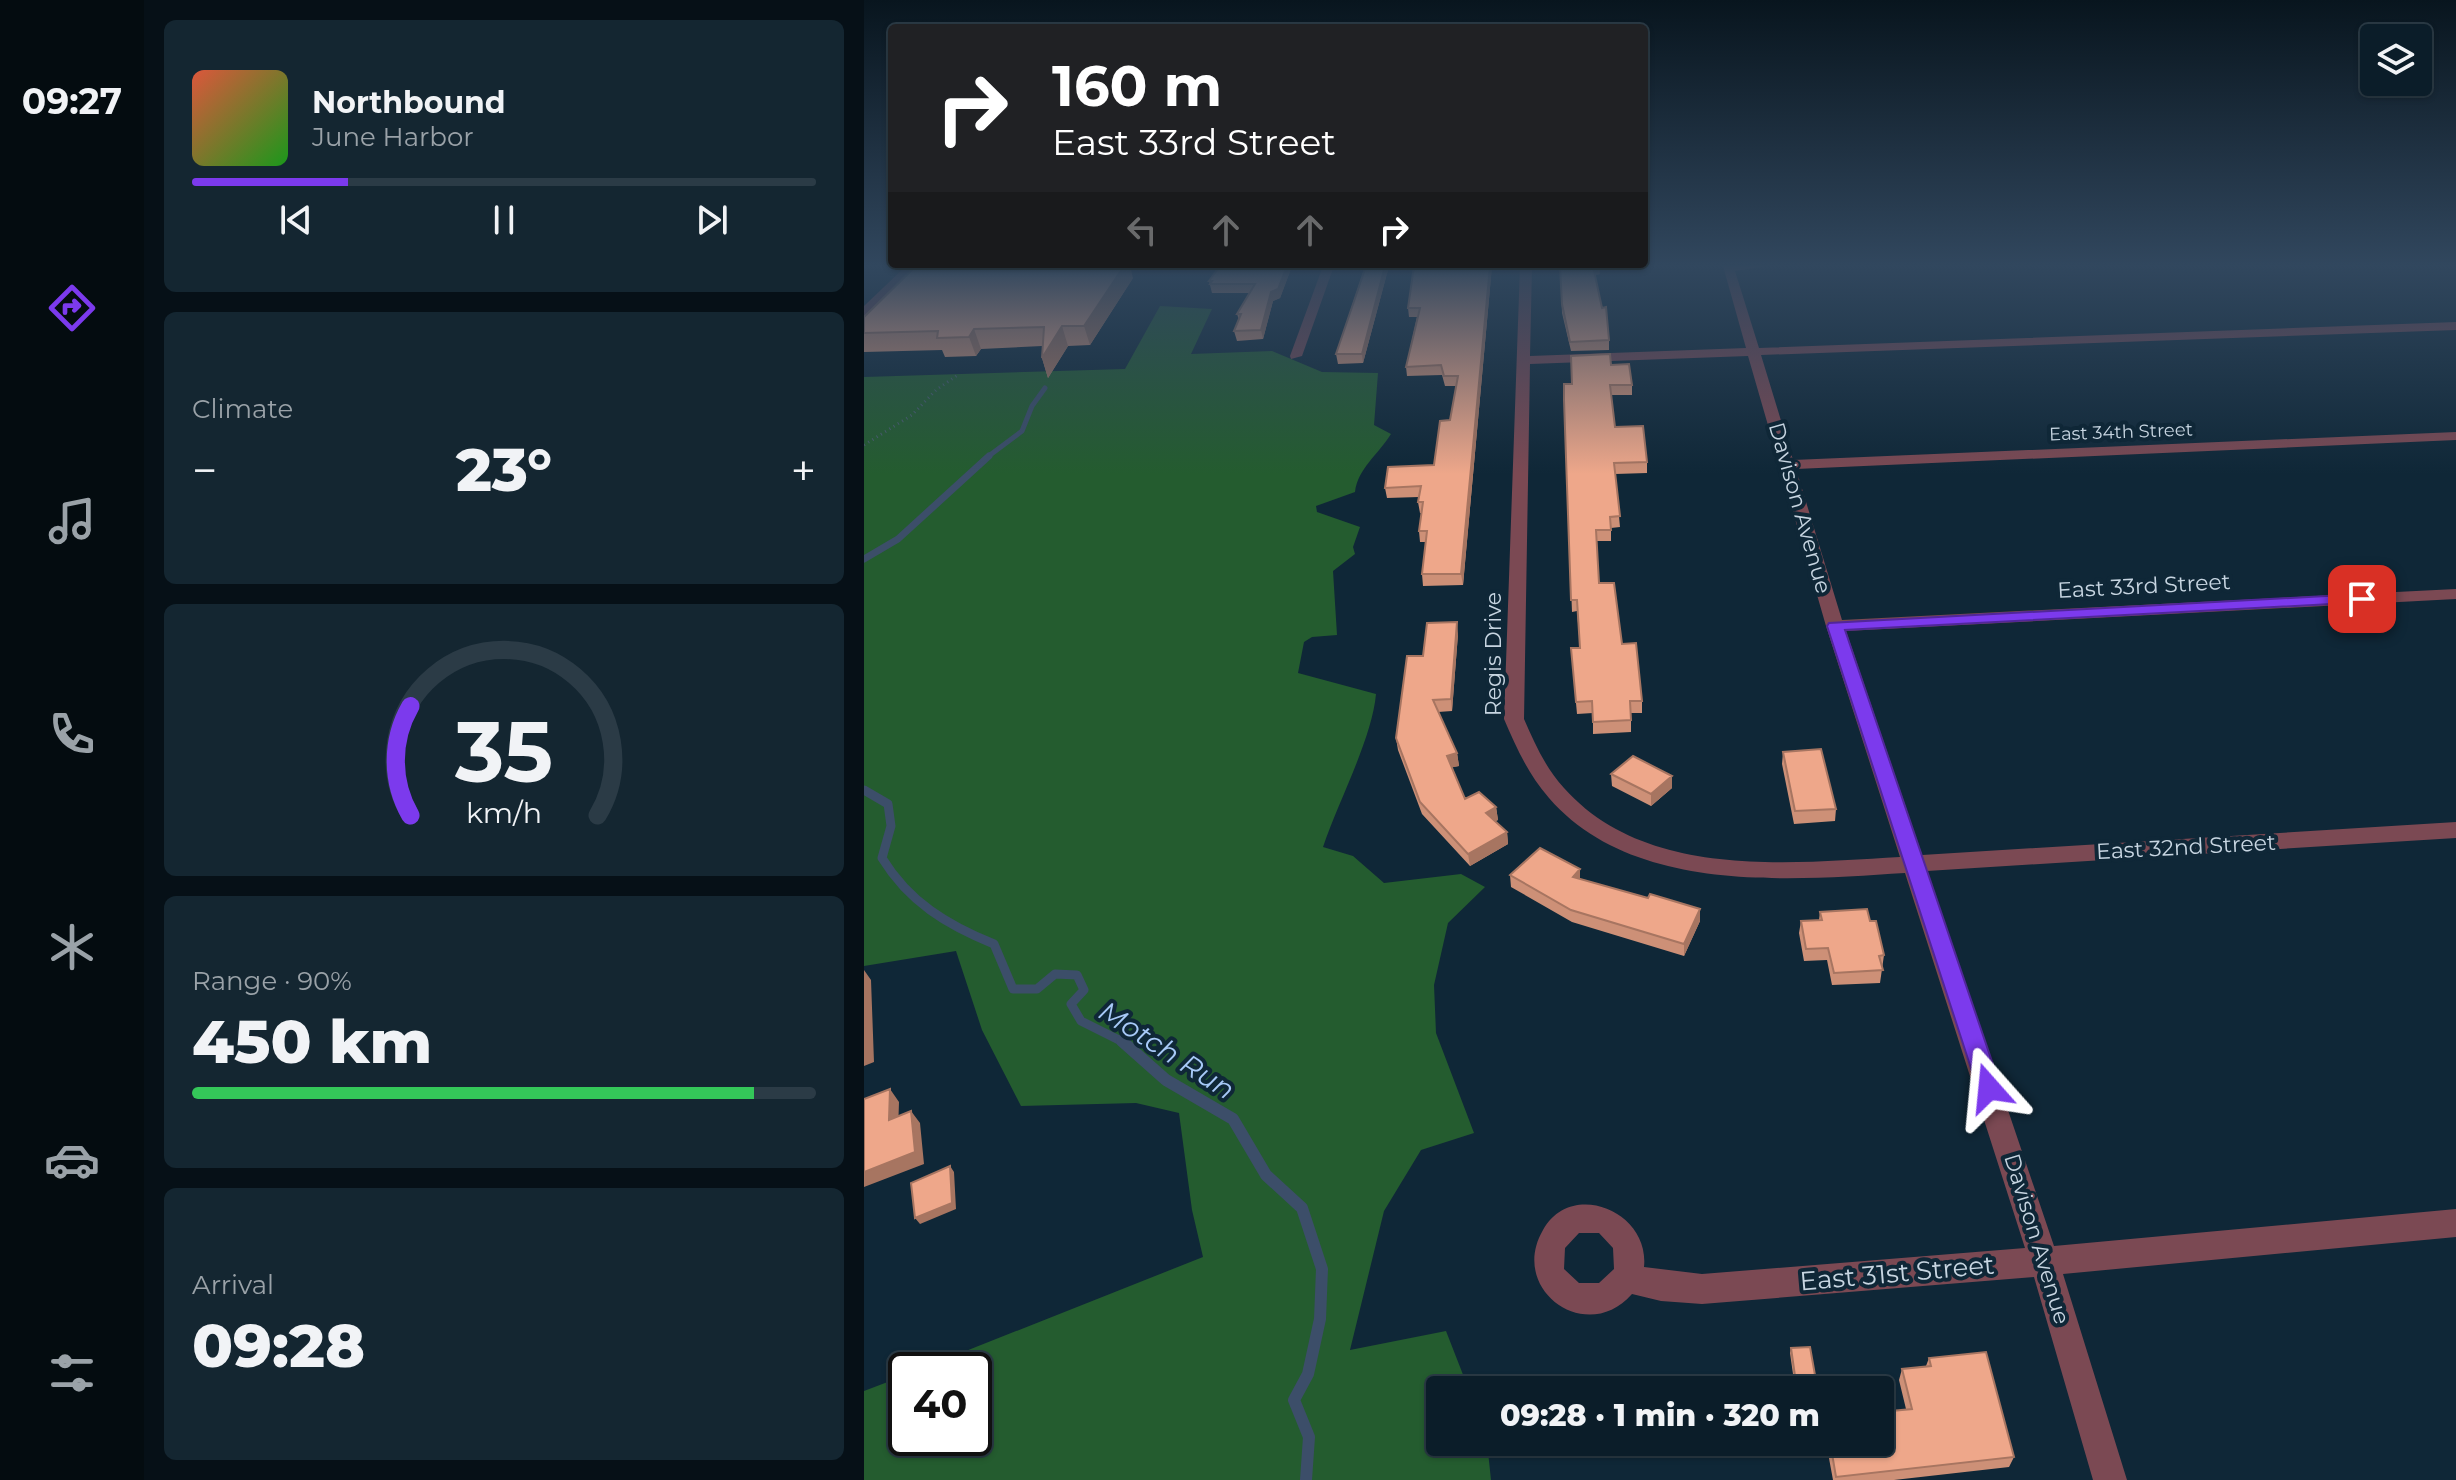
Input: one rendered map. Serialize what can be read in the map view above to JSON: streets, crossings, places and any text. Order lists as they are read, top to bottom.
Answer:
{
  "streets": {
    "street": [
      "East 34th Street",
      "Davison Avenue",
      "East 33rd Street",
      "Regis Drive",
      "East 32nd Street",
      "East 31st Street"
    ]
  },
  "crossings": [
    ["East 34th Street", "Davison Avenue"],
    ["Davison Avenue", "East 33rd Street"],
    ["Davison Avenue", "Regis Drive"],
    ["Davison Avenue", "East 32nd Street"],
    ["Davison Avenue", "East 31st Street"],
    ["Regis Drive", "East 32nd Street"]
  ],
  "water": ["Motch Run"],
  "page": {
    "tabs": "09:27",
    "turn": ["160 m", "East 33rd Street"],
    "song": ["Northbound", "June Harbor"],
    "tile": [
      "Climate",
      ["Range · 90%", "450 km"],
      ["Arrival", "09:28"]
    ],
    "heat": ["−", "23°", "+"],
    "limit": "40",
    "trip": "09:28 · 1 min · 320 m",
    "gauge": ["35", "km/h"]
  }
}
